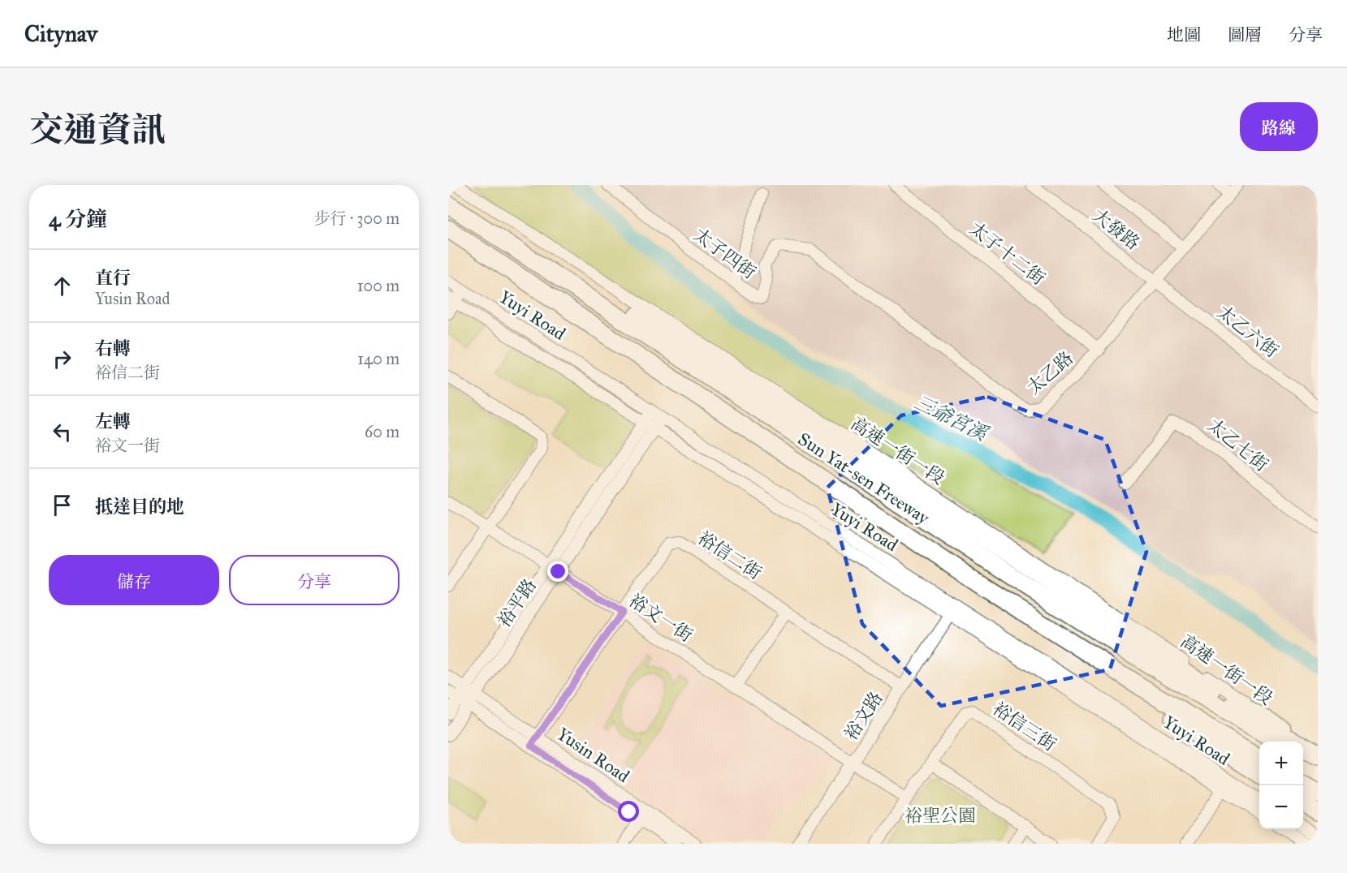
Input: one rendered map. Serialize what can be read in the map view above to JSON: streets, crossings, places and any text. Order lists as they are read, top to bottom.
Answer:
{
  "streets": {
    "highway": ["Sun Yat-sen Freeway"],
    "street": [
      "大發路",
      "太子四街",
      "太子十二街",
      "Yuyi Road",
      "太乙六街",
      "太乙路",
      "太乙七街",
      "高速一街一段",
      "裕信二街",
      "裕平路",
      "裕文一街",
      "裕文路",
      "裕信三街",
      "Yusin Road"
    ]
  },
  "crossings": [
    ["大發路", "太乙六街"],
    ["大發路", "太乙路"],
    ["太子四街", "太乙路"],
    ["太子十二街", "太乙路"],
    ["Yuyi Road", "裕平路"],
    ["Yuyi Road", "裕文路"],
    ["太乙六街", "太乙路"],
    ["高速一街一段", "Sun Yat-sen Freeway"],
    ["裕信二街", "裕文一街"],
    ["裕信二街", "裕文路"],
    ["裕信二街", "Yusin Road"],
    ["裕平路", "裕文一街"],
    ["裕平路", "Yusin Road"],
    ["裕文一街", "裕文路"],
    ["裕文一街", "裕信三街"]
  ],
  "water": ["三爺宮溪"],
  "parks": ["裕聖公園"],
  "page": {
    "header": "Citynav",
    "nav": ["地圖", "圖層", "分享"],
    "title": "交通資訊",
    "buttons": [
      "路線",
      ["儲存", "分享"]
    ],
    "heading": ["4 分鐘", "步行 · 300 m"],
    "list": [
      ["直行", "Yusin Road", "100 m"],
      ["右轉", "裕信二街", "140 m"],
      ["左轉", "裕文一街", "60 m"],
      "抵達目的地"
    ],
    "map_buttons": ["+", "−"]
  }
}
